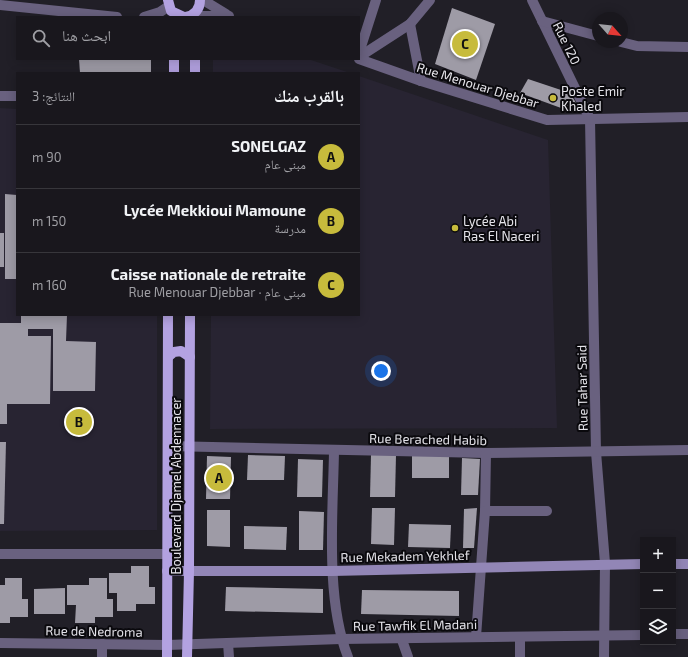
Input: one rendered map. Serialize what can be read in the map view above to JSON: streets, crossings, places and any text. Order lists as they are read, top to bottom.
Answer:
{
  "streets": {
    "main road": ["Boulevard Djamel Abdennacer", "Rue Mekadem Yekhlef"],
    "street": [
      "Rue 120",
      "Rue Menouar Djebbar",
      "Rue Tahar Said",
      "Rue Berached Habib",
      "Rue Tawfik El Madani",
      "Rue de Nedroma"
    ]
  },
  "crossings": [
    ["Rue 120", "Rue Menouar Djebbar"],
    ["Rue 120", "Rue Tahar Said"],
    ["Rue Menouar Djebbar", "Rue Tahar Said"],
    ["Rue Tahar Said", "Rue Berached Habib"],
    ["Rue Tahar Said", "Rue Mekadem Yekhlef"],
    ["Rue Tahar Said", "Rue Tawfik El Madani"],
    ["Rue Berached Habib", "Boulevard Djamel Abdennacer"],
    ["Boulevard Djamel Abdennacer", "Rue Mekadem Yekhlef"],
    ["Boulevard Djamel Abdennacer", "Rue Tawfik El Madani"],
    ["Boulevard Djamel Abdennacer", "Rue de Nedroma"],
    ["Rue Tawfik El Madani", "Rue de Nedroma"]
  ],
  "places": ["Poste Emir Khaled", "Lycée Abi Ras El Naceri"],
  "north": "bottom right",
  "page": {
    "search": "ابحث هنا",
    "pins": ["C", "B", "A"],
    "heading": ["بالقرب منك", "النتائج: 3"],
    "list": [
      {
        "mark": "A",
        "name": "SONELGAZ",
        "note": "مبنى عام",
        "value": "90 m"
      },
      {
        "mark": "B",
        "name": "Lycée Mekkioui Mamoune",
        "note": "مدرسة",
        "value": "150 m"
      },
      {
        "mark": "C",
        "name": "Caisse nationale de retraite",
        "note": "مبنى عام · Rue Menouar Djebbar",
        "value": "160 m"
      }
    ],
    "map_buttons": ["+", "−"]
  }
}
